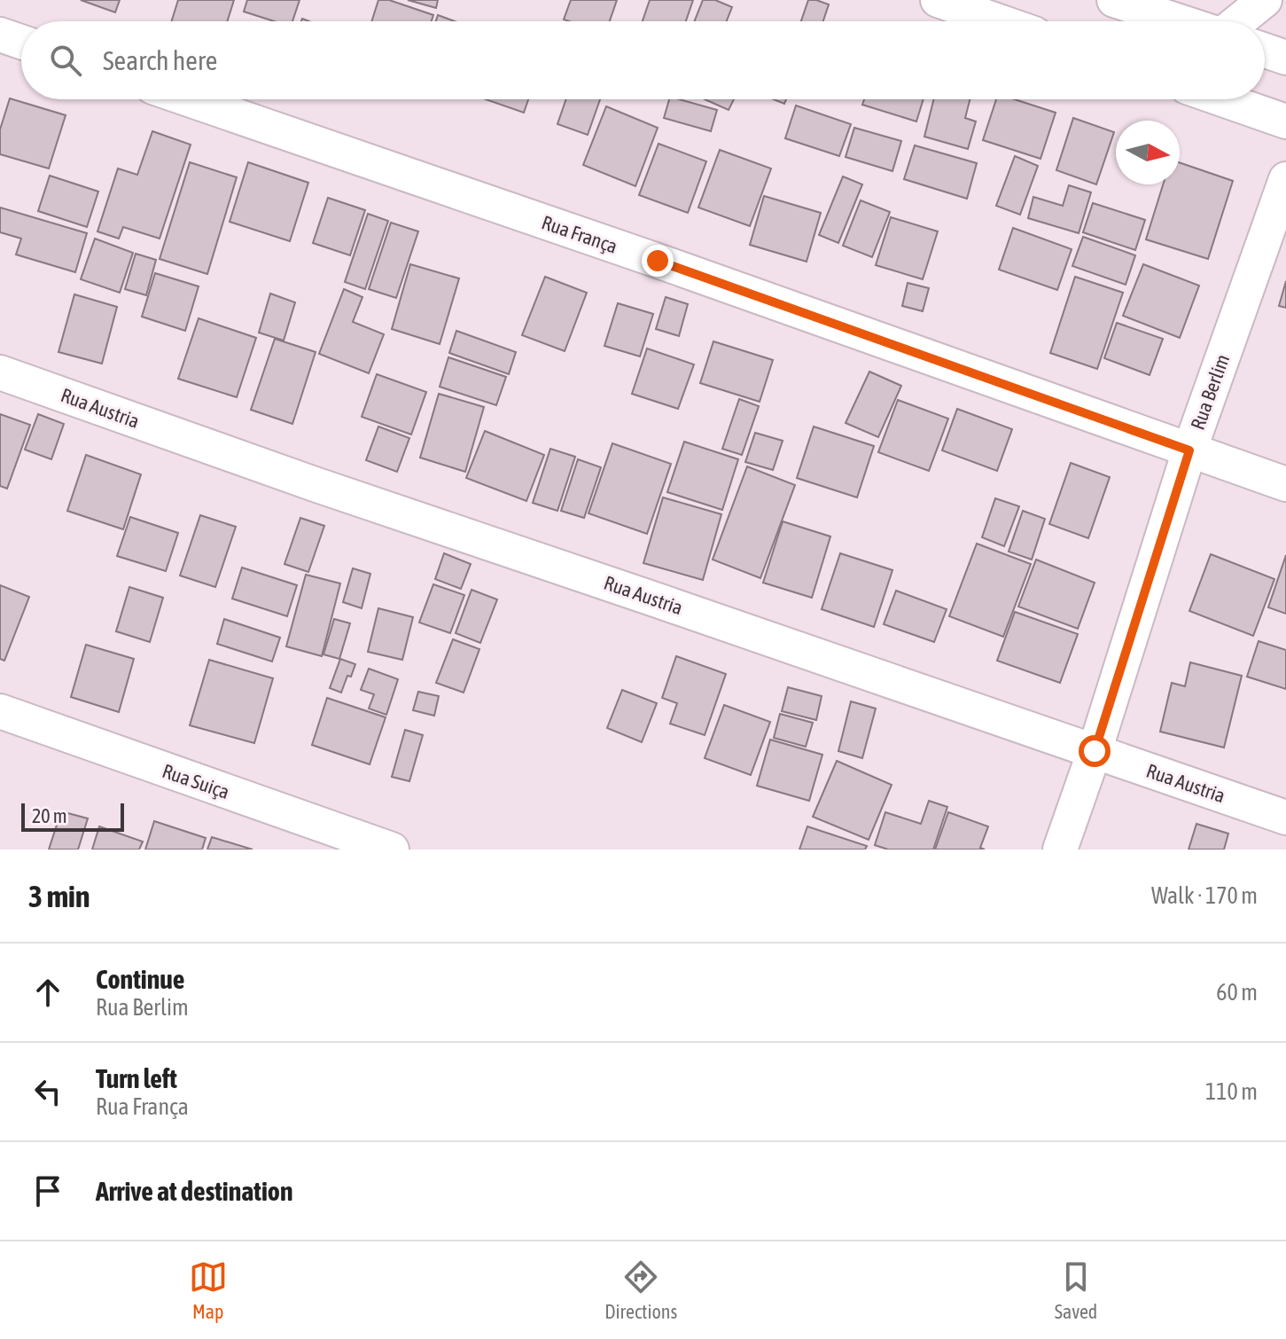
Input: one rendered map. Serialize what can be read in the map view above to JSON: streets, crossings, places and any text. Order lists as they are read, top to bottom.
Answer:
{
  "streets": {
    "street": [
      "Rua França",
      "Rua Berlim",
      "Rua Austria",
      "Rua Suiça"
    ]
  },
  "crossings": [
    ["Rua França", "Rua Berlim"],
    ["Rua Berlim", "Rua Austria"]
  ],
  "scale_bar": "20 m",
  "north": "right",
  "page": {
    "search": "Search here",
    "scale": "20 m",
    "heading": ["3 min", "Walk · 170 m"],
    "list": [
      ["Continue", "Rua Berlim", "60 m"],
      ["Turn left", "Rua França", "110 m"],
      "Arrive at destination"
    ],
    "nav": ["Map", "Directions", "Saved"]
  }
}
